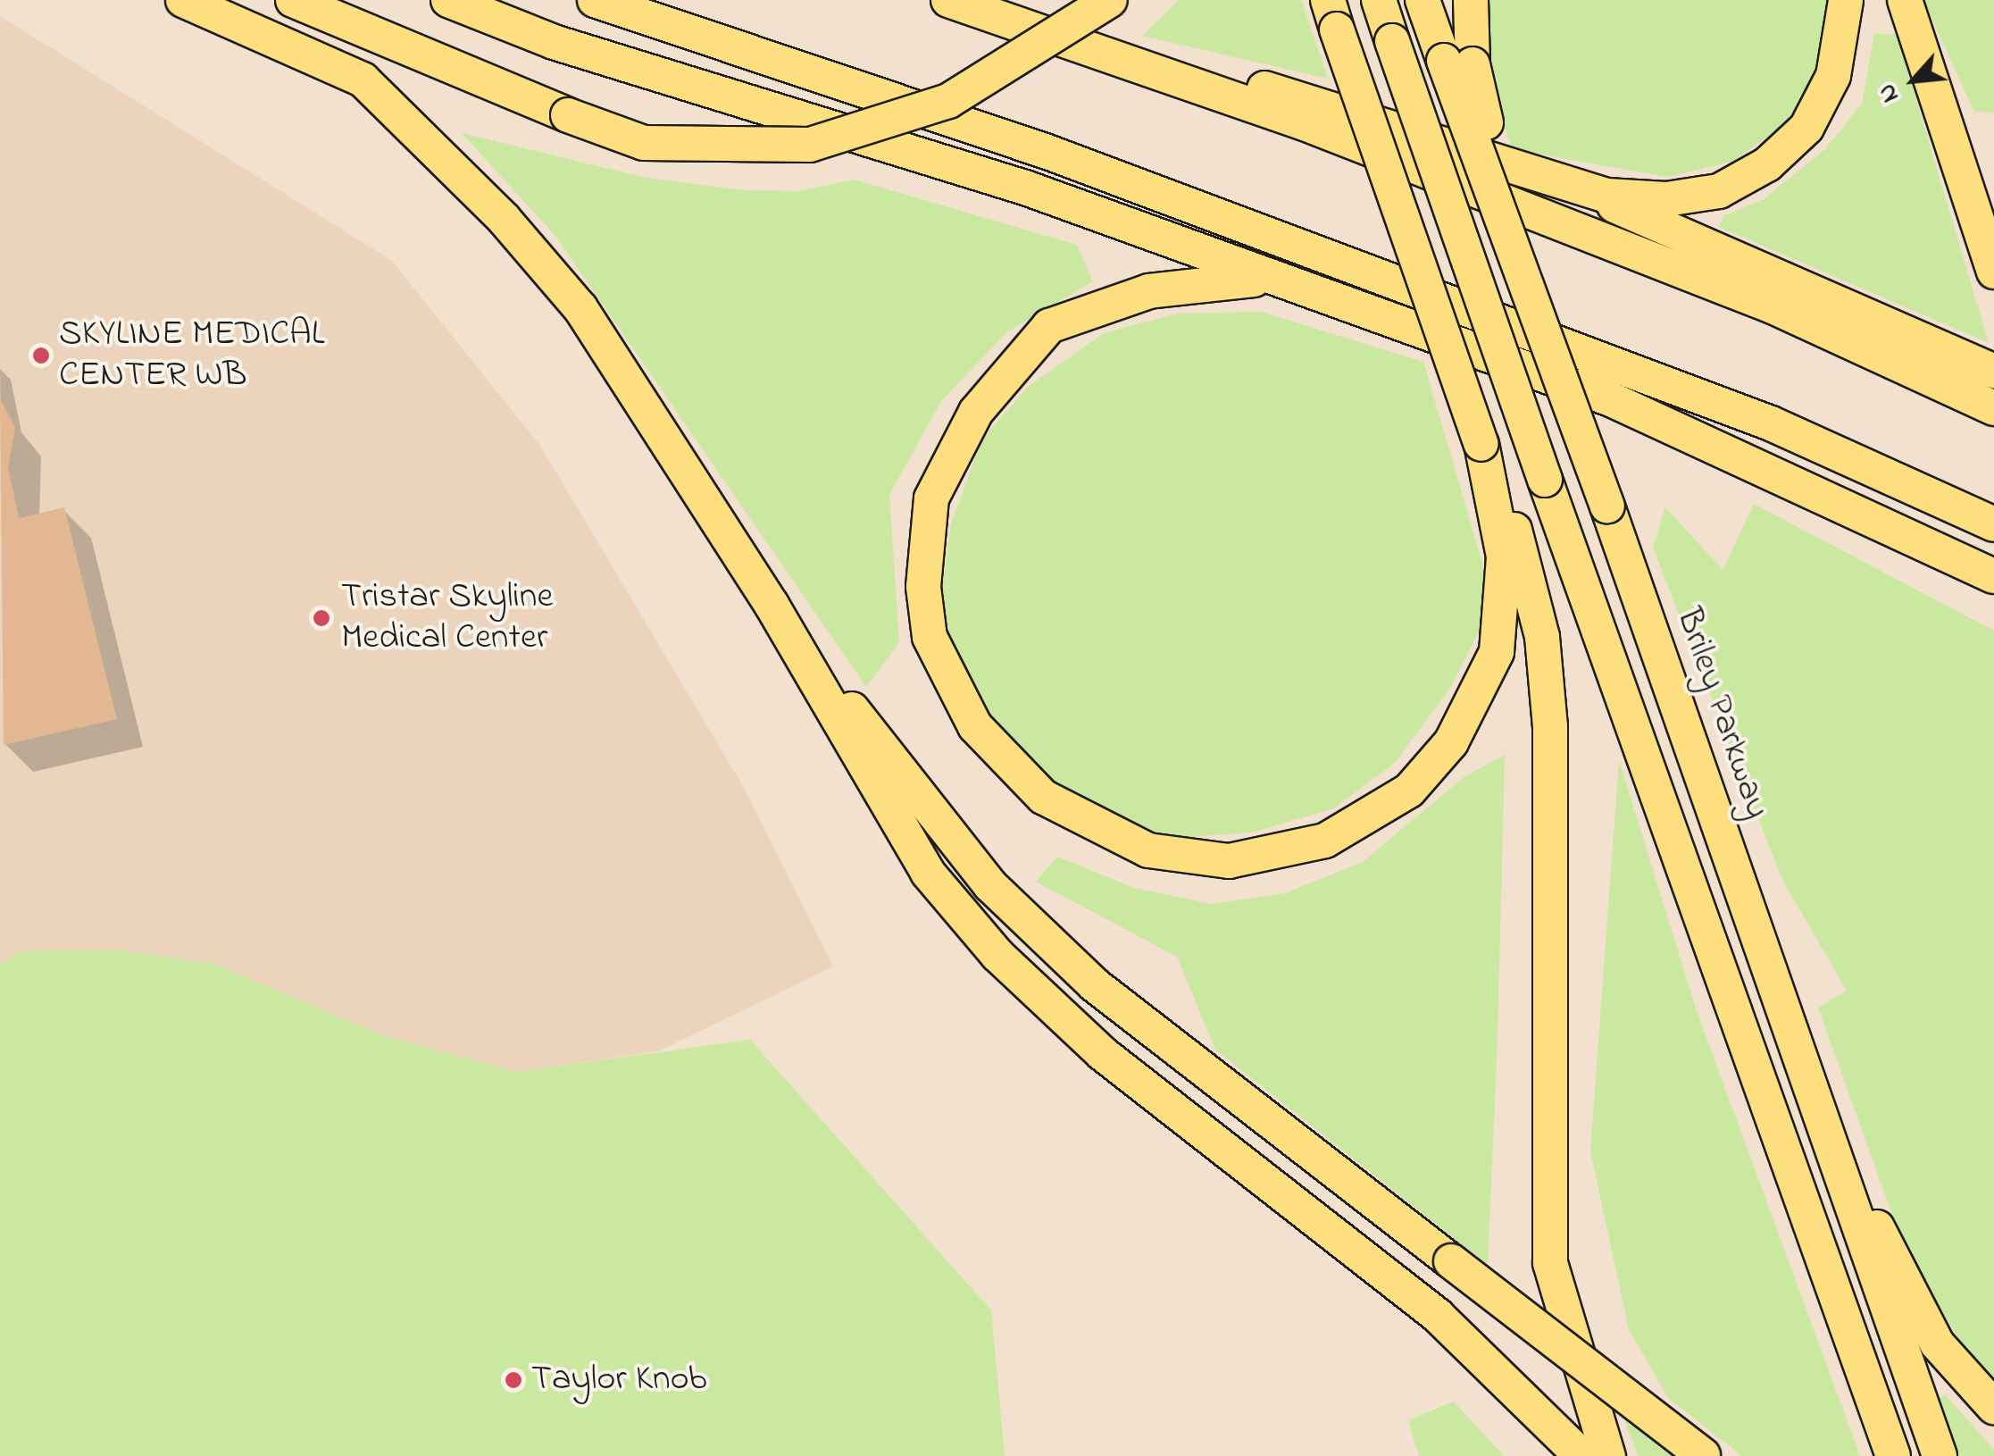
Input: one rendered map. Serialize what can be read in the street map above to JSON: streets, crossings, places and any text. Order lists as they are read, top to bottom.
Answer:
{
  "streets": {
    "highway": ["Briley Parkway"]
  },
  "places": ["SKYLINE MEDICAL CENTER WB", "Tristar Skyline Medical Center", "Taylor Knob"],
  "north": "bottom left"
}
